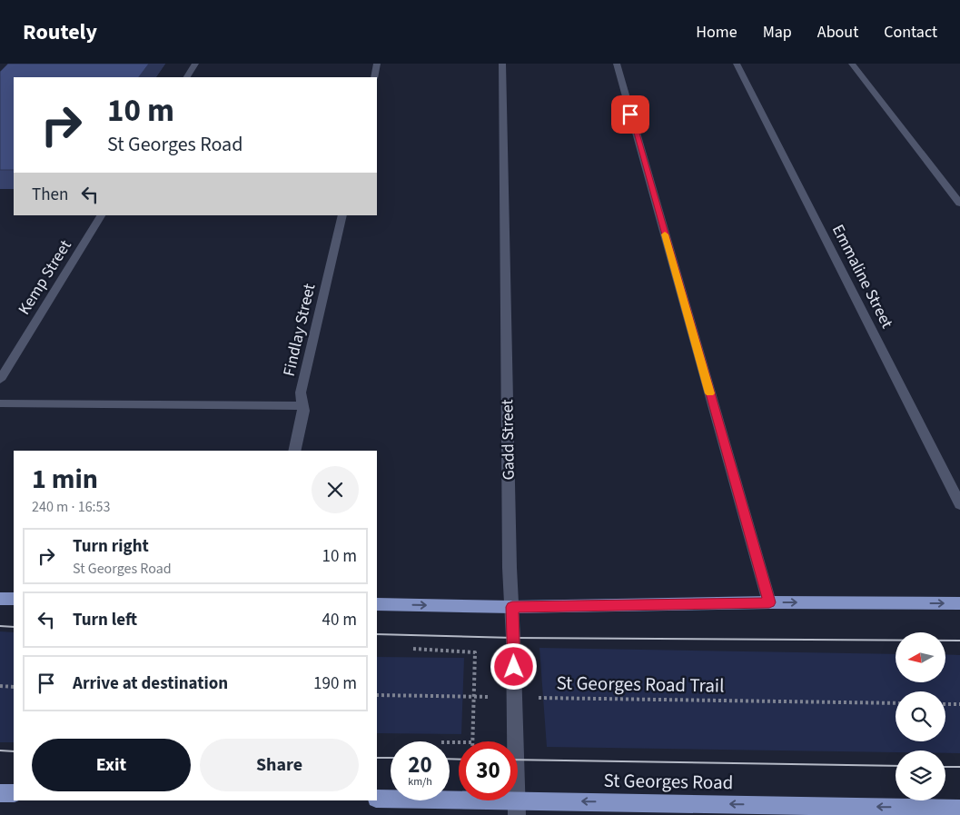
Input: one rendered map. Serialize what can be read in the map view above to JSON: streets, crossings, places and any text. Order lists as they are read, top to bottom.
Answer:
{
  "streets": {
    "highway": ["St Georges Road"],
    "street": [
      "Emmaline Street",
      "Kemp Street",
      "Findlay Street",
      "Gadd Street"
    ],
    "path": ["St Georges Road Trail"]
  },
  "crossings": [
    ["Gadd Street", "St Georges Road Trail"],
    ["Gadd Street", "St Georges Road"]
  ],
  "one_way": ["St Georges Road"],
  "north": "left",
  "page": {
    "header": "Routely",
    "nav": [
      "Home",
      "Map",
      "About",
      "Contact"
    ],
    "turn": ["10 m", "St Georges Road"],
    "then": "Then",
    "heading": ["1 min", "240 m · 16:53"],
    "list": [
      {
        "name": "Turn right",
        "note": "St Georges Road",
        "value": "10 m"
      },
      {
        "name": "Turn left",
        "value": "40 m"
      },
      {
        "name": "Arrive at destination",
        "value": "190 m"
      }
    ],
    "buttons": ["Exit", "Share"],
    "speed": "20 km/h",
    "limit": "30"
  }
}
